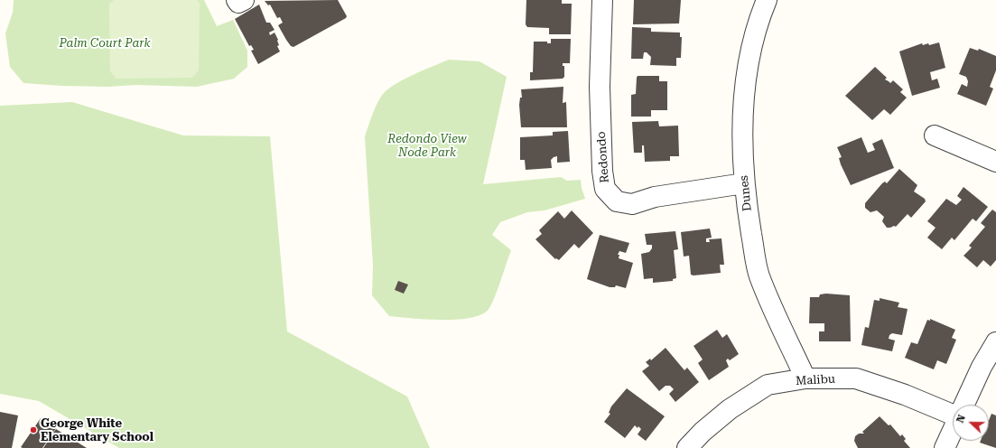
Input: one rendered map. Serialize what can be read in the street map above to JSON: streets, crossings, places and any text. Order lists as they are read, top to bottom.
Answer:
{
  "streets": {
    "street": ["Redondo", "Dunes", "Malibu"]
  },
  "crossings": [
    ["Redondo", "Dunes"],
    ["Dunes", "Malibu"]
  ],
  "parks": ["Palm Court Park", "Redondo View Node Park"],
  "places": ["George White Elementary School"],
  "north": "left"
}
